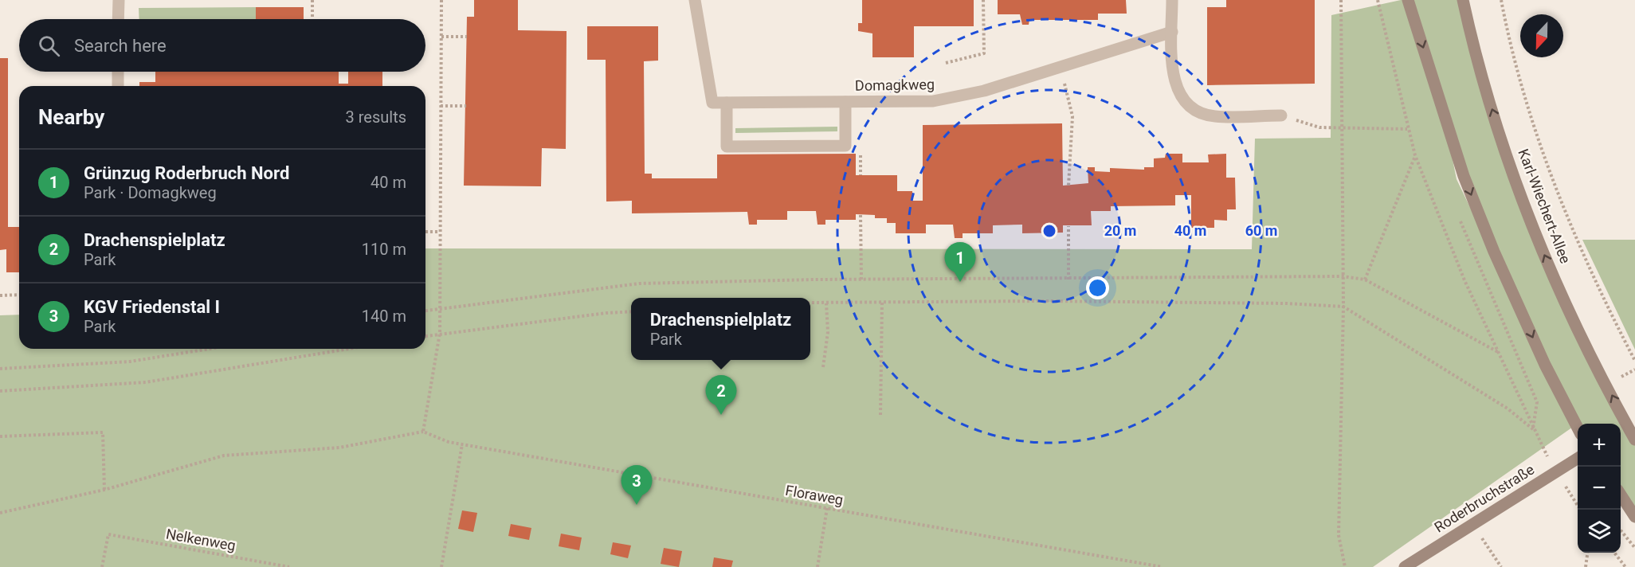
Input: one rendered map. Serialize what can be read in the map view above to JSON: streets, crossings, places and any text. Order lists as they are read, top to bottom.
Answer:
{
  "streets": {
    "main road": ["Karl-Wiechert-Allee", "Roderbruchstraße"],
    "street": ["Domagkweg"],
    "path": ["Floraweg", "Nelkenweg"]
  },
  "north": "bottom",
  "page": {
    "search": "Search here",
    "heading": ["Nearby", "3 results"],
    "list": [
      {
        "mark": "1",
        "name": "Grünzug Roderbruch Nord",
        "note": "Park · Domagkweg",
        "value": "40 m"
      },
      {
        "mark": "2",
        "name": "Drachenspielplatz",
        "note": "Park",
        "value": "110 m"
      },
      {
        "mark": "3",
        "name": "KGV Friedenstal I",
        "note": "Park",
        "value": "140 m"
      }
    ],
    "pins": ["1", "2", "3"],
    "popup": ["Drachenspielplatz", "Park"],
    "map_buttons": ["+", "−"]
  },
  "rings": ["20 m", "40 m", "60 m"]
}
